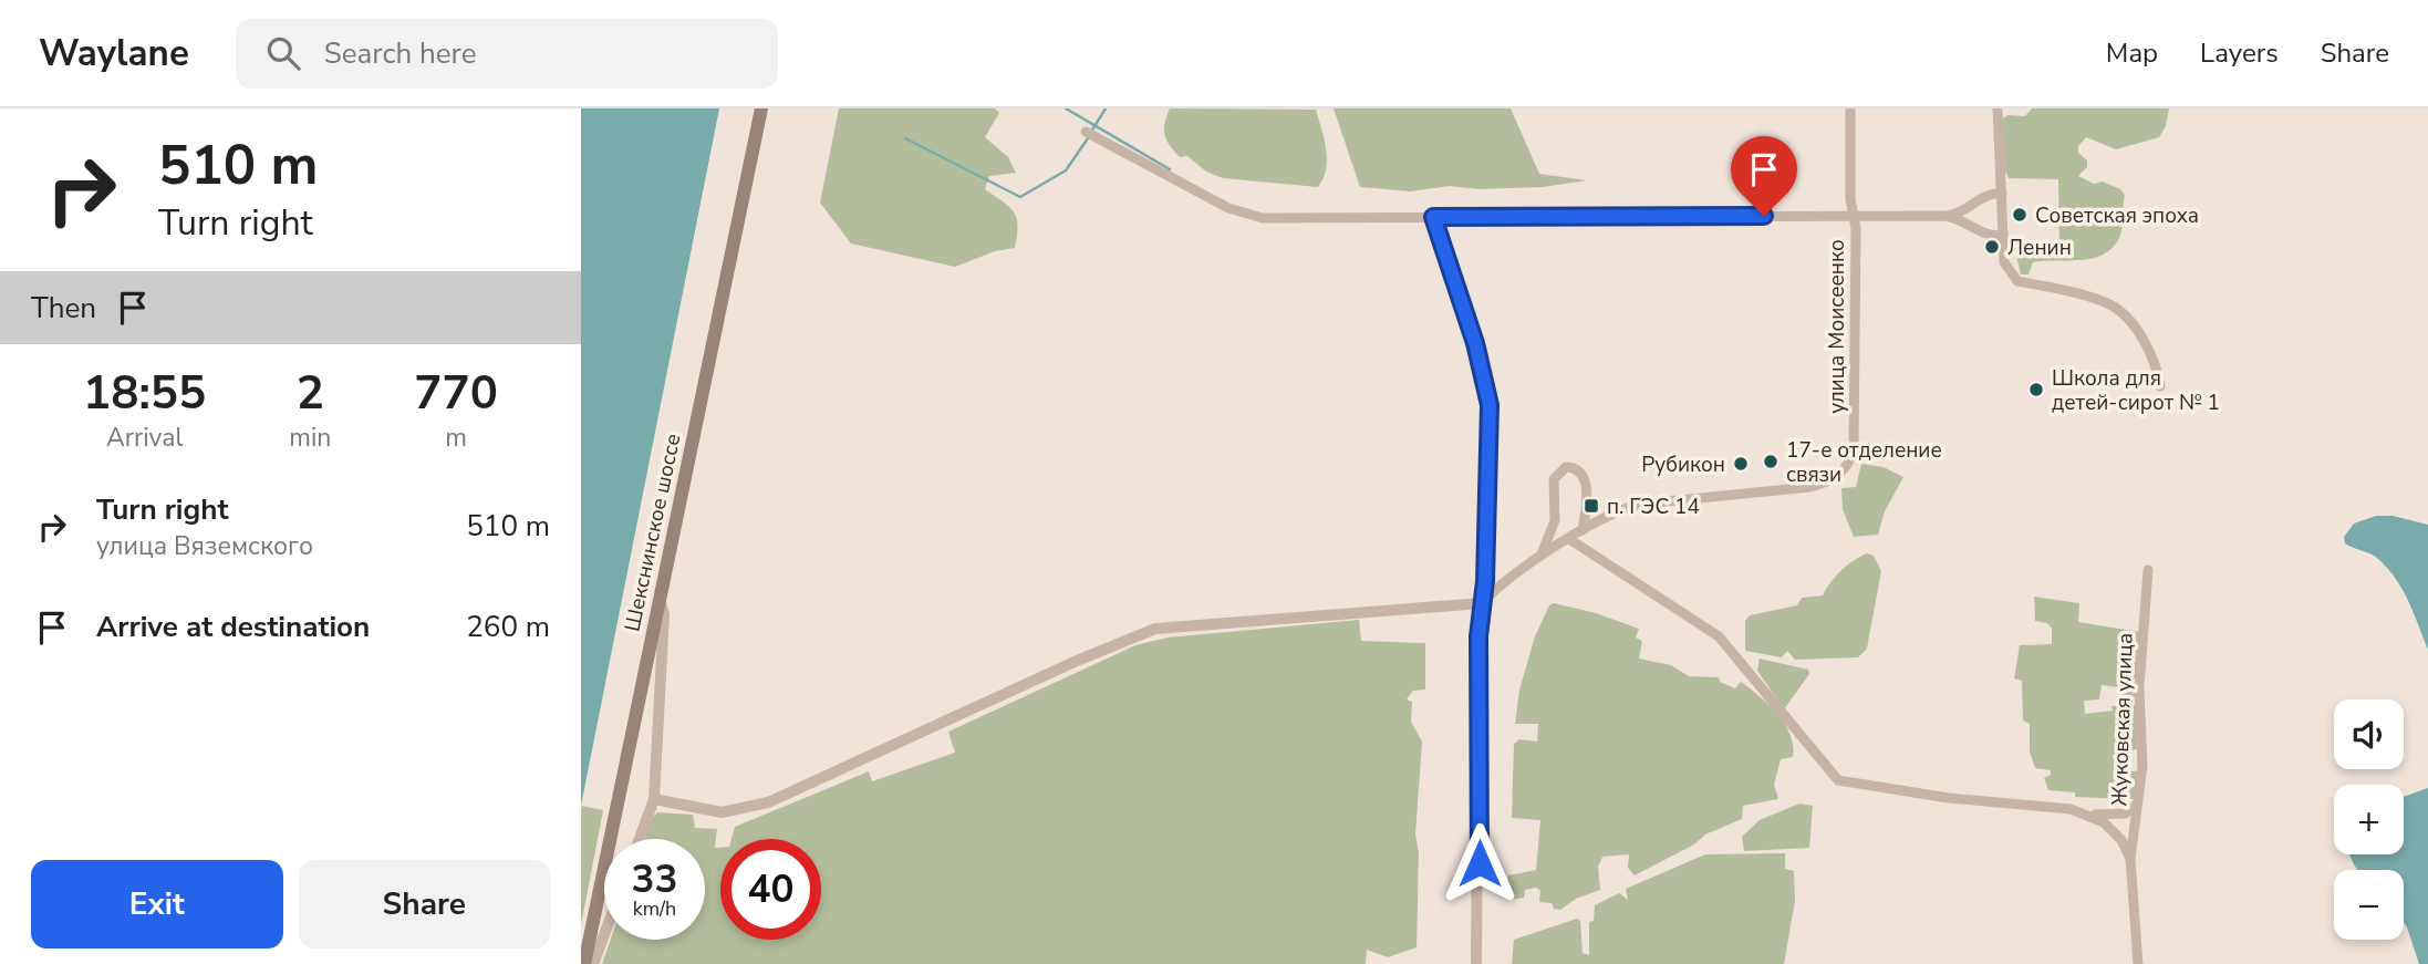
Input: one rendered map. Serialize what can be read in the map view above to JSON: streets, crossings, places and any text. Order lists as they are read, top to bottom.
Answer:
{
  "streets": {
    "main road": ["Шекснинское шоссе"],
    "street": ["улица Моисеенко", "Жуковская улица"]
  },
  "places": {
    "other": [
      "Советская эпоха",
      "Ленин",
      "Школа для детей-сирот № 1",
      "17-е отделение связи",
      "Рубикон"
    ],
    "transit": ["п. ГЭС 14"]
  },
  "page": {
    "header": "Waylane",
    "search": "Search here",
    "nav": ["Map", "Layers", "Share"],
    "turn": ["510 m", "Turn right"],
    "then": "Then",
    "eta": [
      "18:55",
      "Arrival",
      "2",
      "min",
      "770",
      "m"
    ],
    "list": [
      {
        "name": "Turn right",
        "note": "улица Вяземского",
        "value": "510 m"
      },
      {
        "name": "Arrive at destination",
        "value": "260 m"
      }
    ],
    "map_buttons": ["+", "−"],
    "speed": "33 km/h",
    "limit": "40",
    "buttons": ["Exit", "Share"]
  }
}
